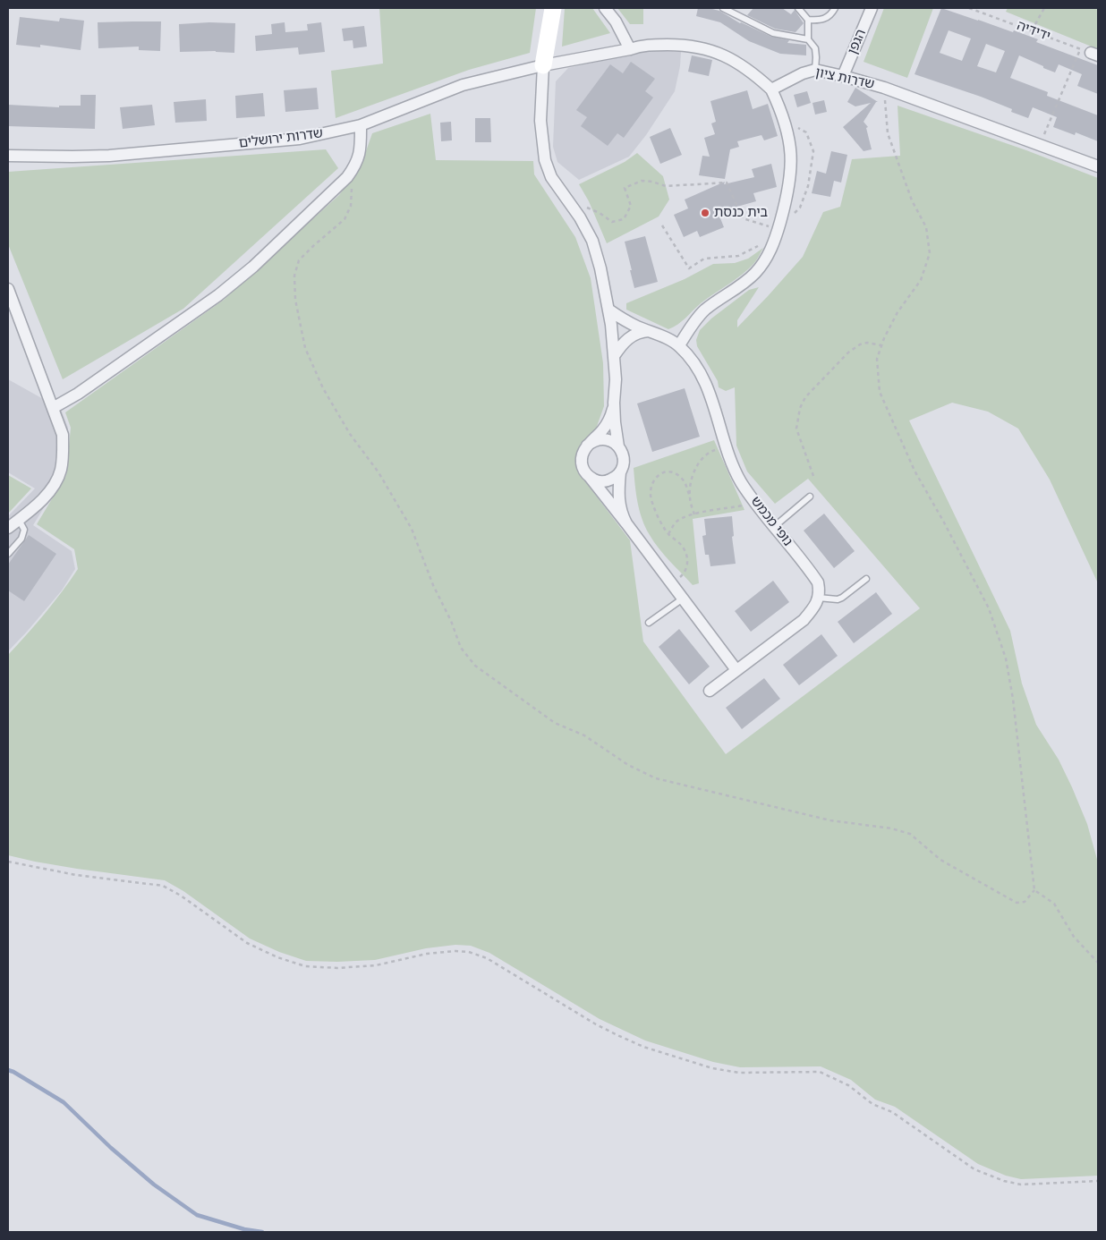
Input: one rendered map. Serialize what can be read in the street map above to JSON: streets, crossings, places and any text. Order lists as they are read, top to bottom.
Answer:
{
  "streets": {
    "street": [
      "הגפן",
      "שדרות ציון",
      "שדרות ירושלים",
      "נופי מכמש"
    ],
    "path": ["ידידיה"]
  },
  "crossings": [
    ["הגפן", "שדרות ציון"]
  ],
  "places": ["בית כנסת"]
}
